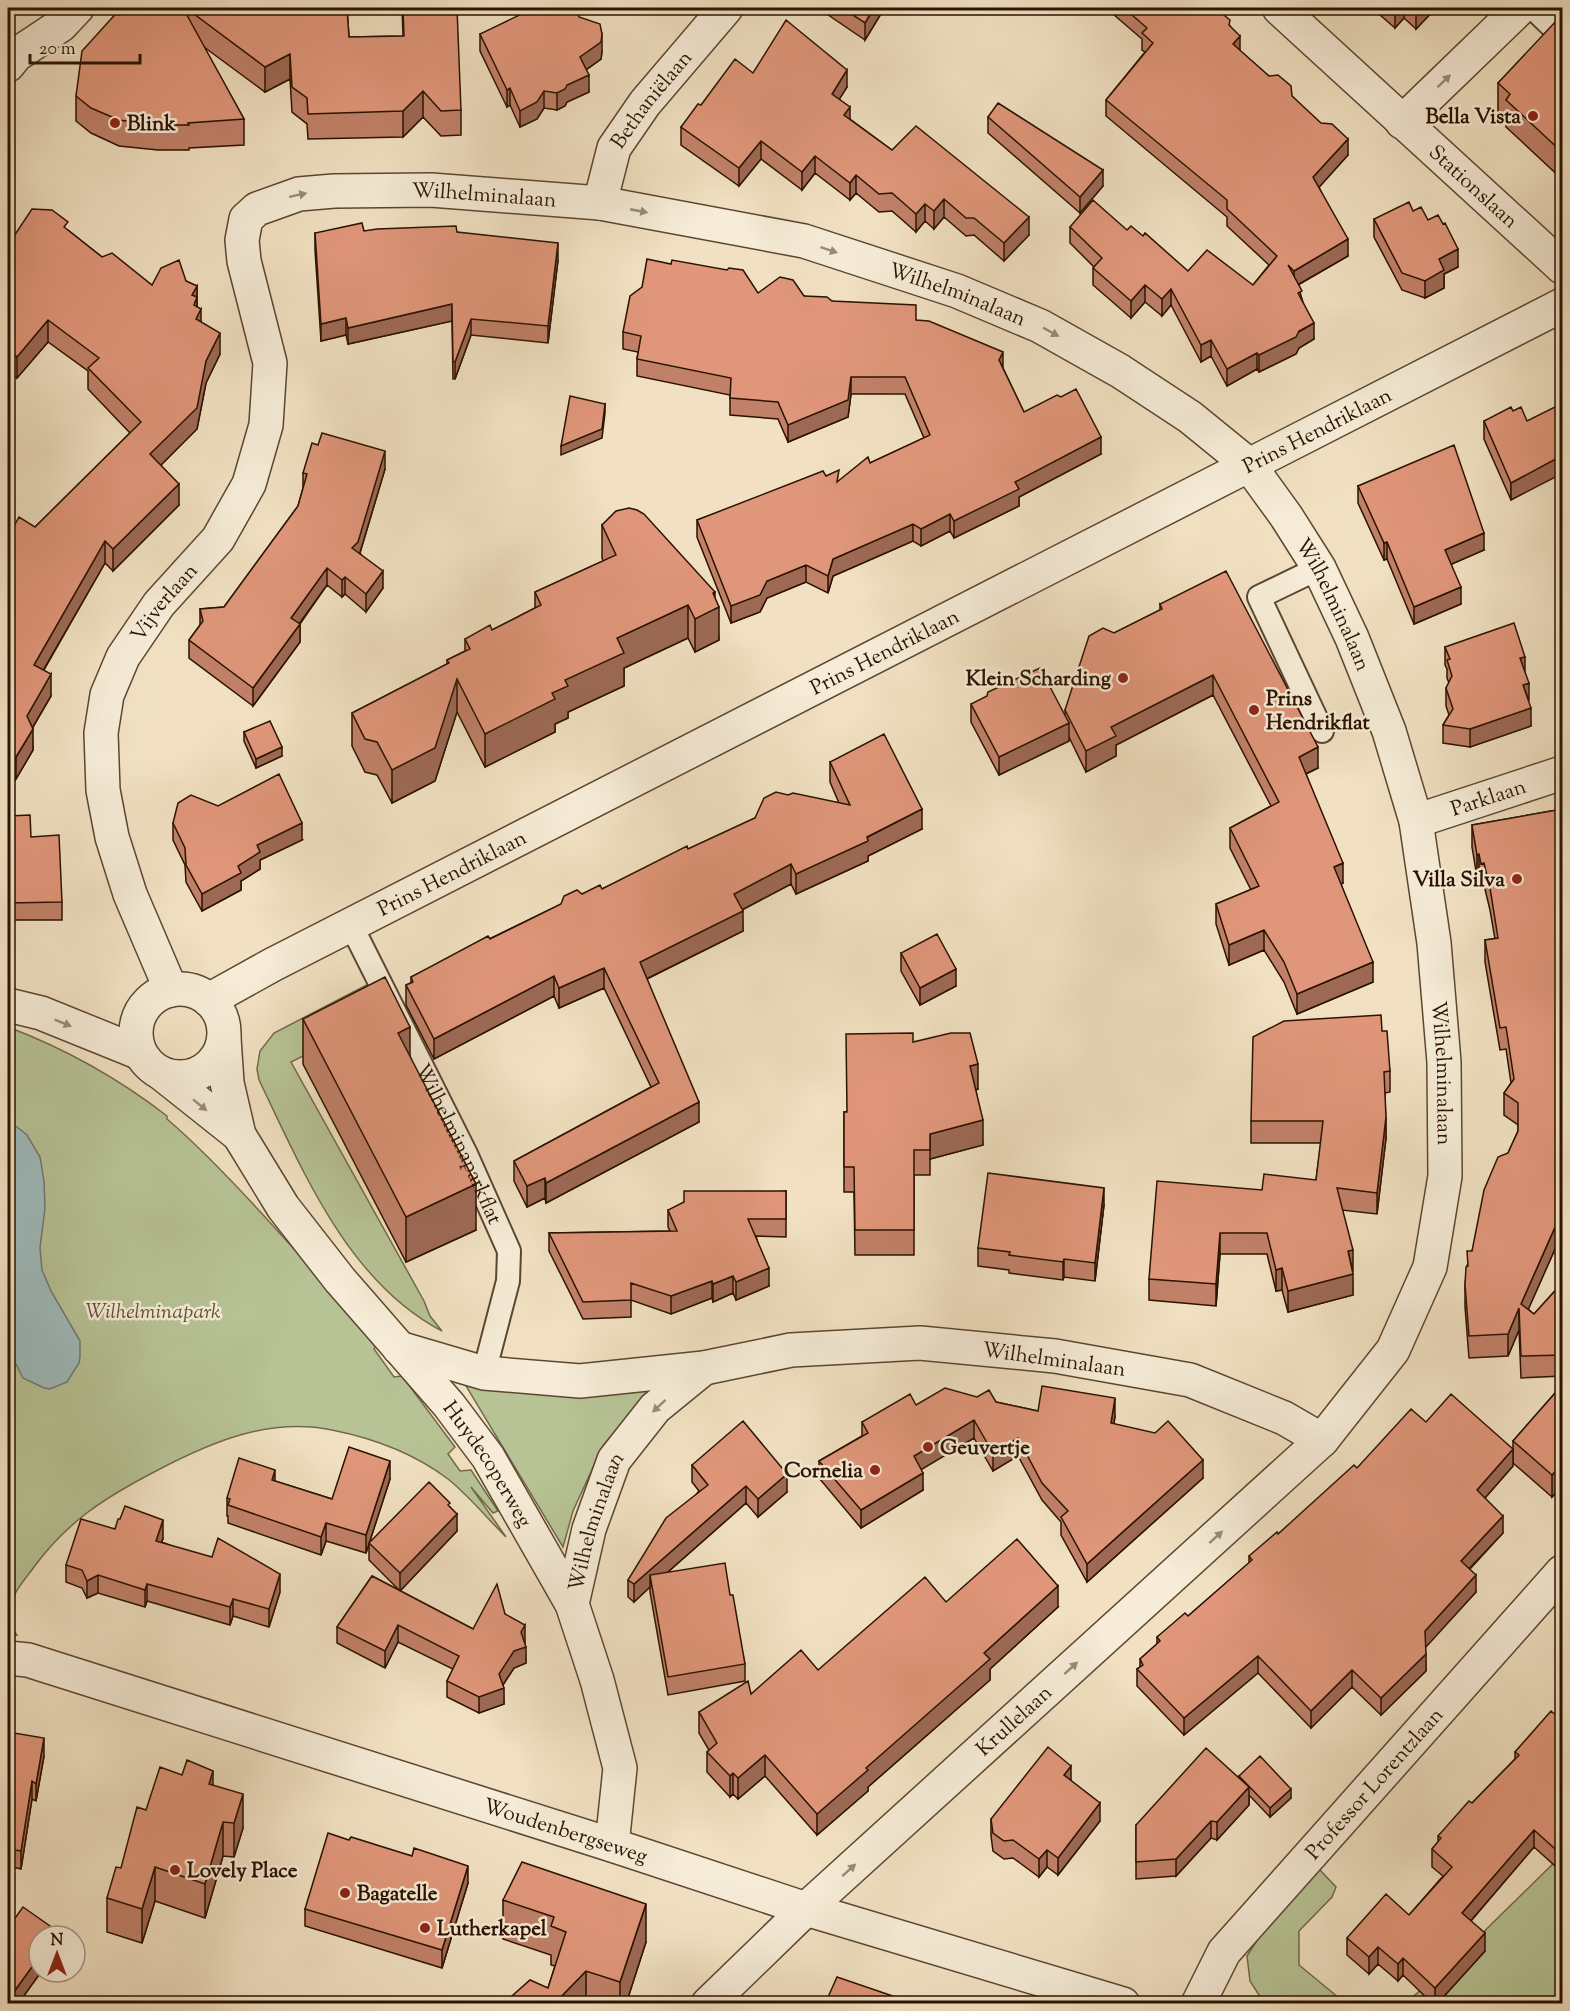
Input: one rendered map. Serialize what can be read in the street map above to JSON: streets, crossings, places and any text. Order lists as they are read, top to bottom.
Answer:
{
  "streets": {
    "street": [
      "Bethaniëlaan",
      "Stationslaan",
      "Wilhelminalaan",
      "Prins Hendriklaan",
      "Vijverlaan",
      "Parklaan",
      "Huydecoperweg",
      "Krullelaan",
      "Professor Lorentzlaan",
      "Woudenbergseweg"
    ],
    "lane": ["Wilhelminaparkflat"]
  },
  "crossings": [
    ["Bethaniëlaan", "Wilhelminalaan"],
    ["Wilhelminalaan", "Prins Hendriklaan"],
    ["Wilhelminalaan", "Vijverlaan"],
    ["Wilhelminalaan", "Parklaan"],
    ["Wilhelminalaan", "Wilhelminaparkflat"],
    ["Wilhelminalaan", "Huydecoperweg"],
    ["Wilhelminalaan", "Krullelaan"],
    ["Prins Hendriklaan", "Vijverlaan"],
    ["Prins Hendriklaan", "Wilhelminaparkflat"],
    ["Prins Hendriklaan", "Huydecoperweg"],
    ["Vijverlaan", "Huydecoperweg"],
    ["Huydecoperweg", "Woudenbergseweg"],
    ["Krullelaan", "Woudenbergseweg"]
  ],
  "one_way": ["Krullelaan"],
  "parks": ["Wilhelminapark"],
  "places": [
    "Bella Vista",
    "Blink",
    "Klein Scharding",
    "Prins Hendrikflat",
    "Villa Silva",
    "Geuvertje",
    "Cornelia",
    "Lovely Place",
    "Bagatelle",
    "Lutherkapel"
  ],
  "scale_bar": "20 m",
  "north": "top"
}
